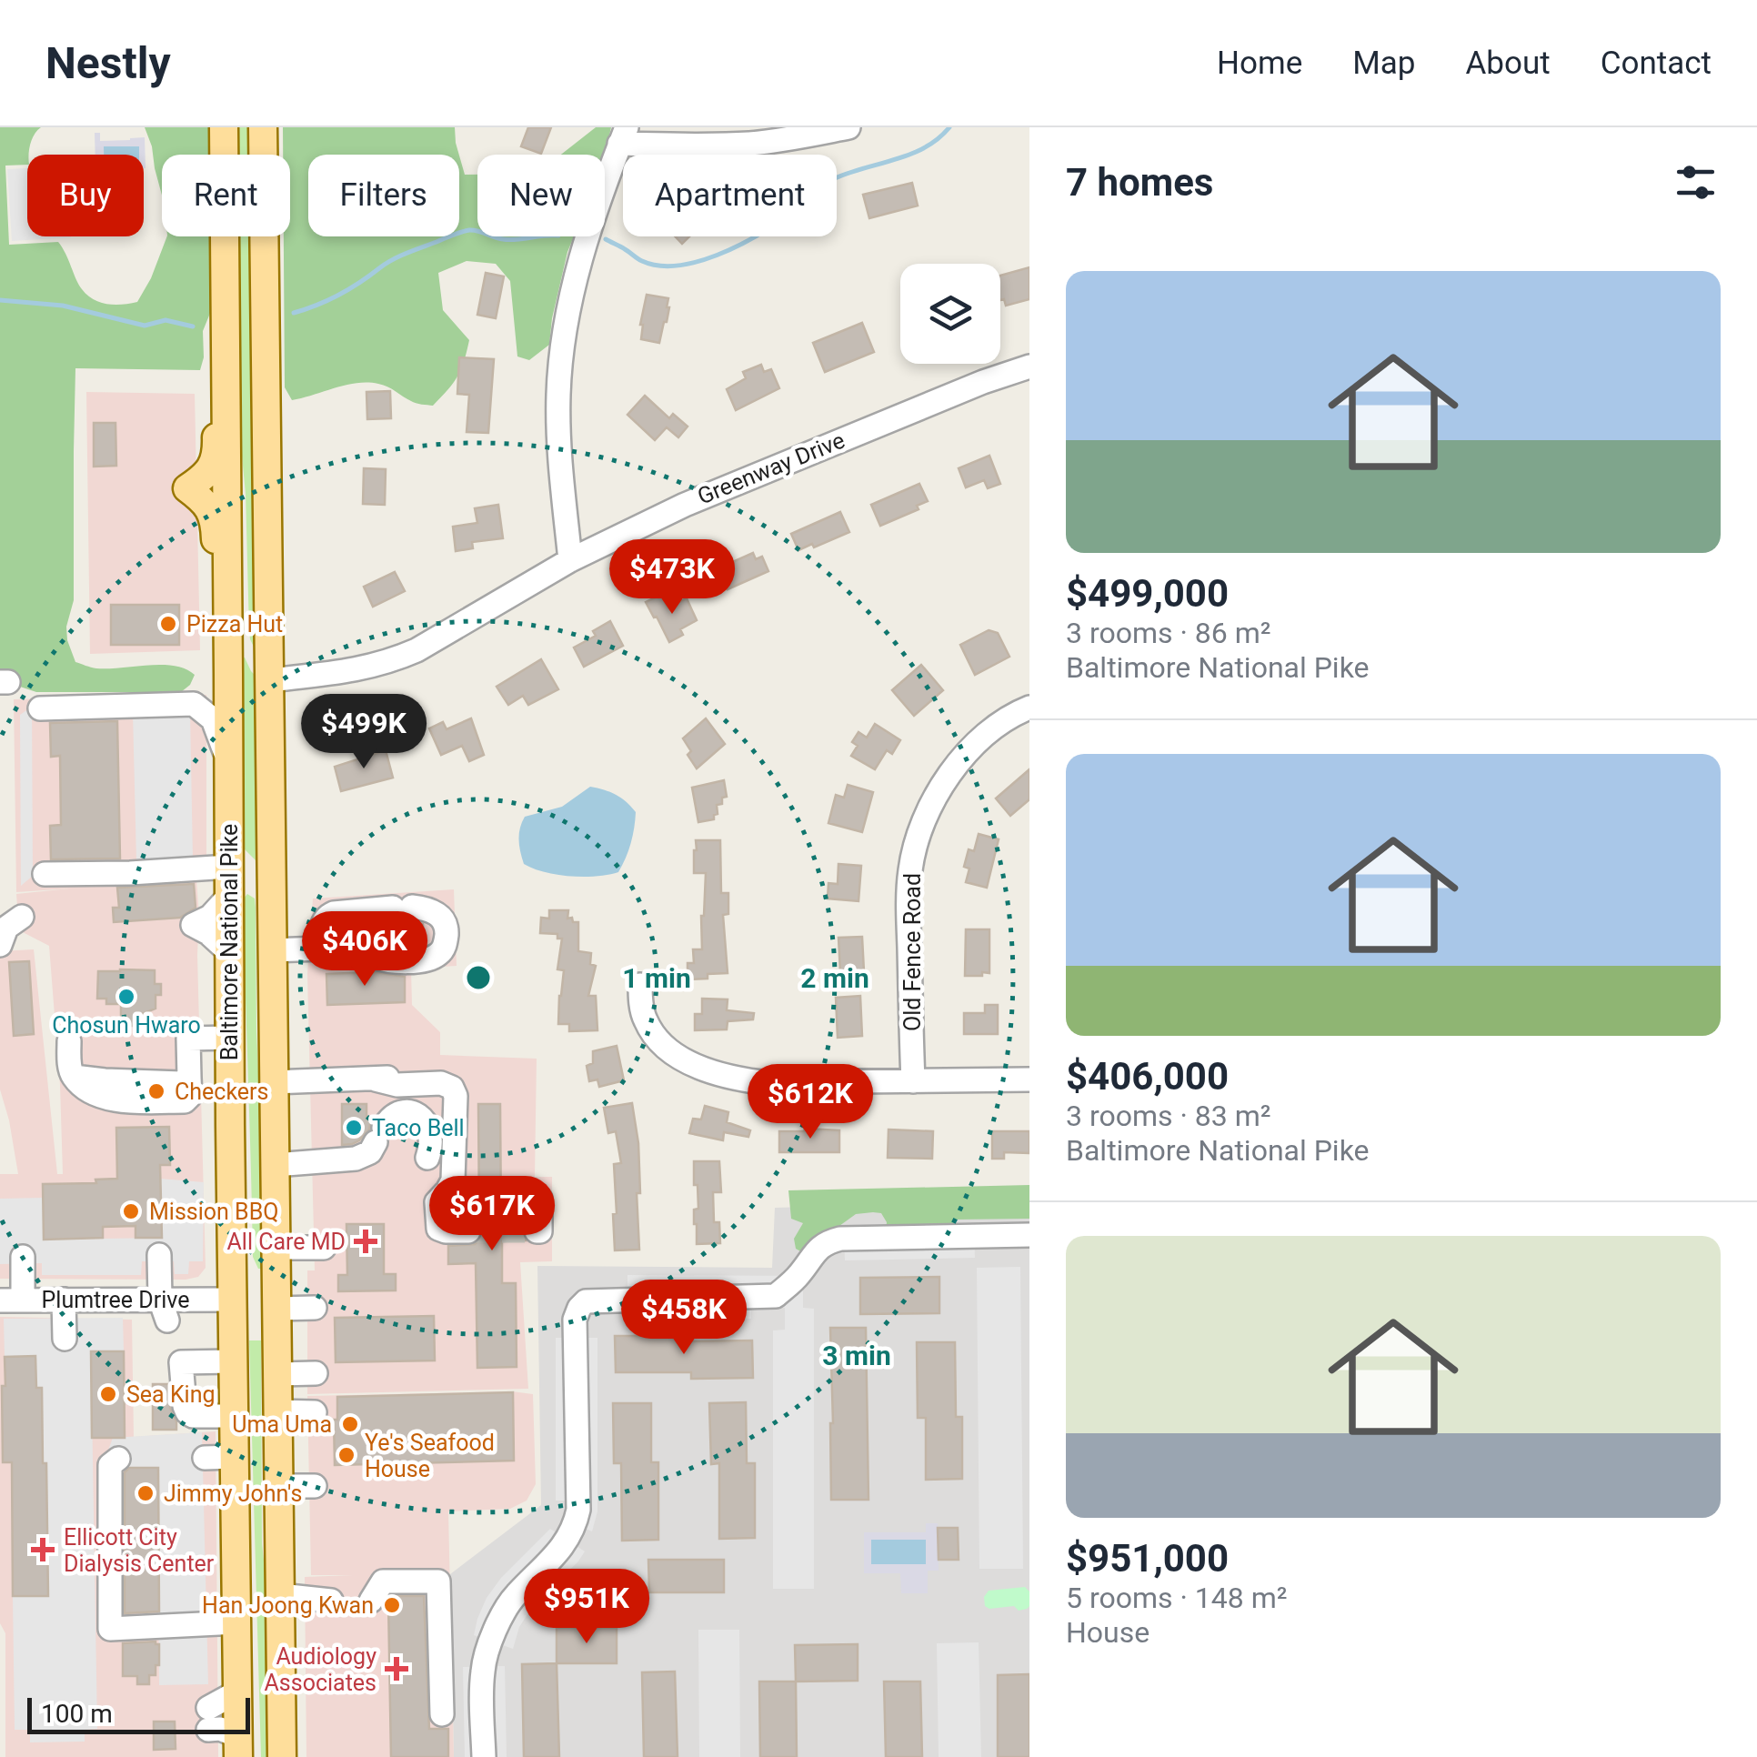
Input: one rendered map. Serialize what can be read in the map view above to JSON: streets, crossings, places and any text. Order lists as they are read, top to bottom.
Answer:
{
  "streets": {
    "main road": ["Baltimore National Pike"],
    "street": ["Greenway Drive", "Old Fence Road", "Plumtree Drive"]
  },
  "crossings": [
    ["Greenway Drive", "Baltimore National Pike"],
    ["Baltimore National Pike", "Plumtree Drive"]
  ],
  "places": {
    "other": [
      "Pizza Hut",
      "Chosun Hwaro",
      "Checkers",
      "Taco Bell",
      "Mission BBQ",
      "Sea King",
      "Uma Uma",
      "Ye's Seafood House",
      "Jimmy John's",
      "Han Joong Kwan"
    ],
    "health": ["All Care MD", "Ellicott City Dialysis Center", "Audiology Associates"]
  },
  "scale_bar": "100 m",
  "page": {
    "header": "Nestly",
    "nav": [
      "Home",
      "Map",
      "About",
      "Contact"
    ],
    "heading": "7 homes",
    "chip": [
      "Buy",
      "Rent",
      "Filters",
      "New",
      "Apartment"
    ],
    "list": [
      {
        "name": "$499,000",
        "note": "3 rooms · 86 m² · Baltimore National Pike"
      },
      {
        "name": "$406,000",
        "note": "3 rooms · 83 m² · Baltimore National Pike"
      },
      {
        "name": "$951,000",
        "note": "5 rooms · 148 m² · House"
      }
    ],
    "price": [
      "$473K",
      "$499K",
      "$406K",
      "$612K",
      "$617K",
      "$458K",
      "$951K"
    ],
    "scale": "100 m"
  },
  "rings": ["1 min", "2 min", "3 min"]
}
